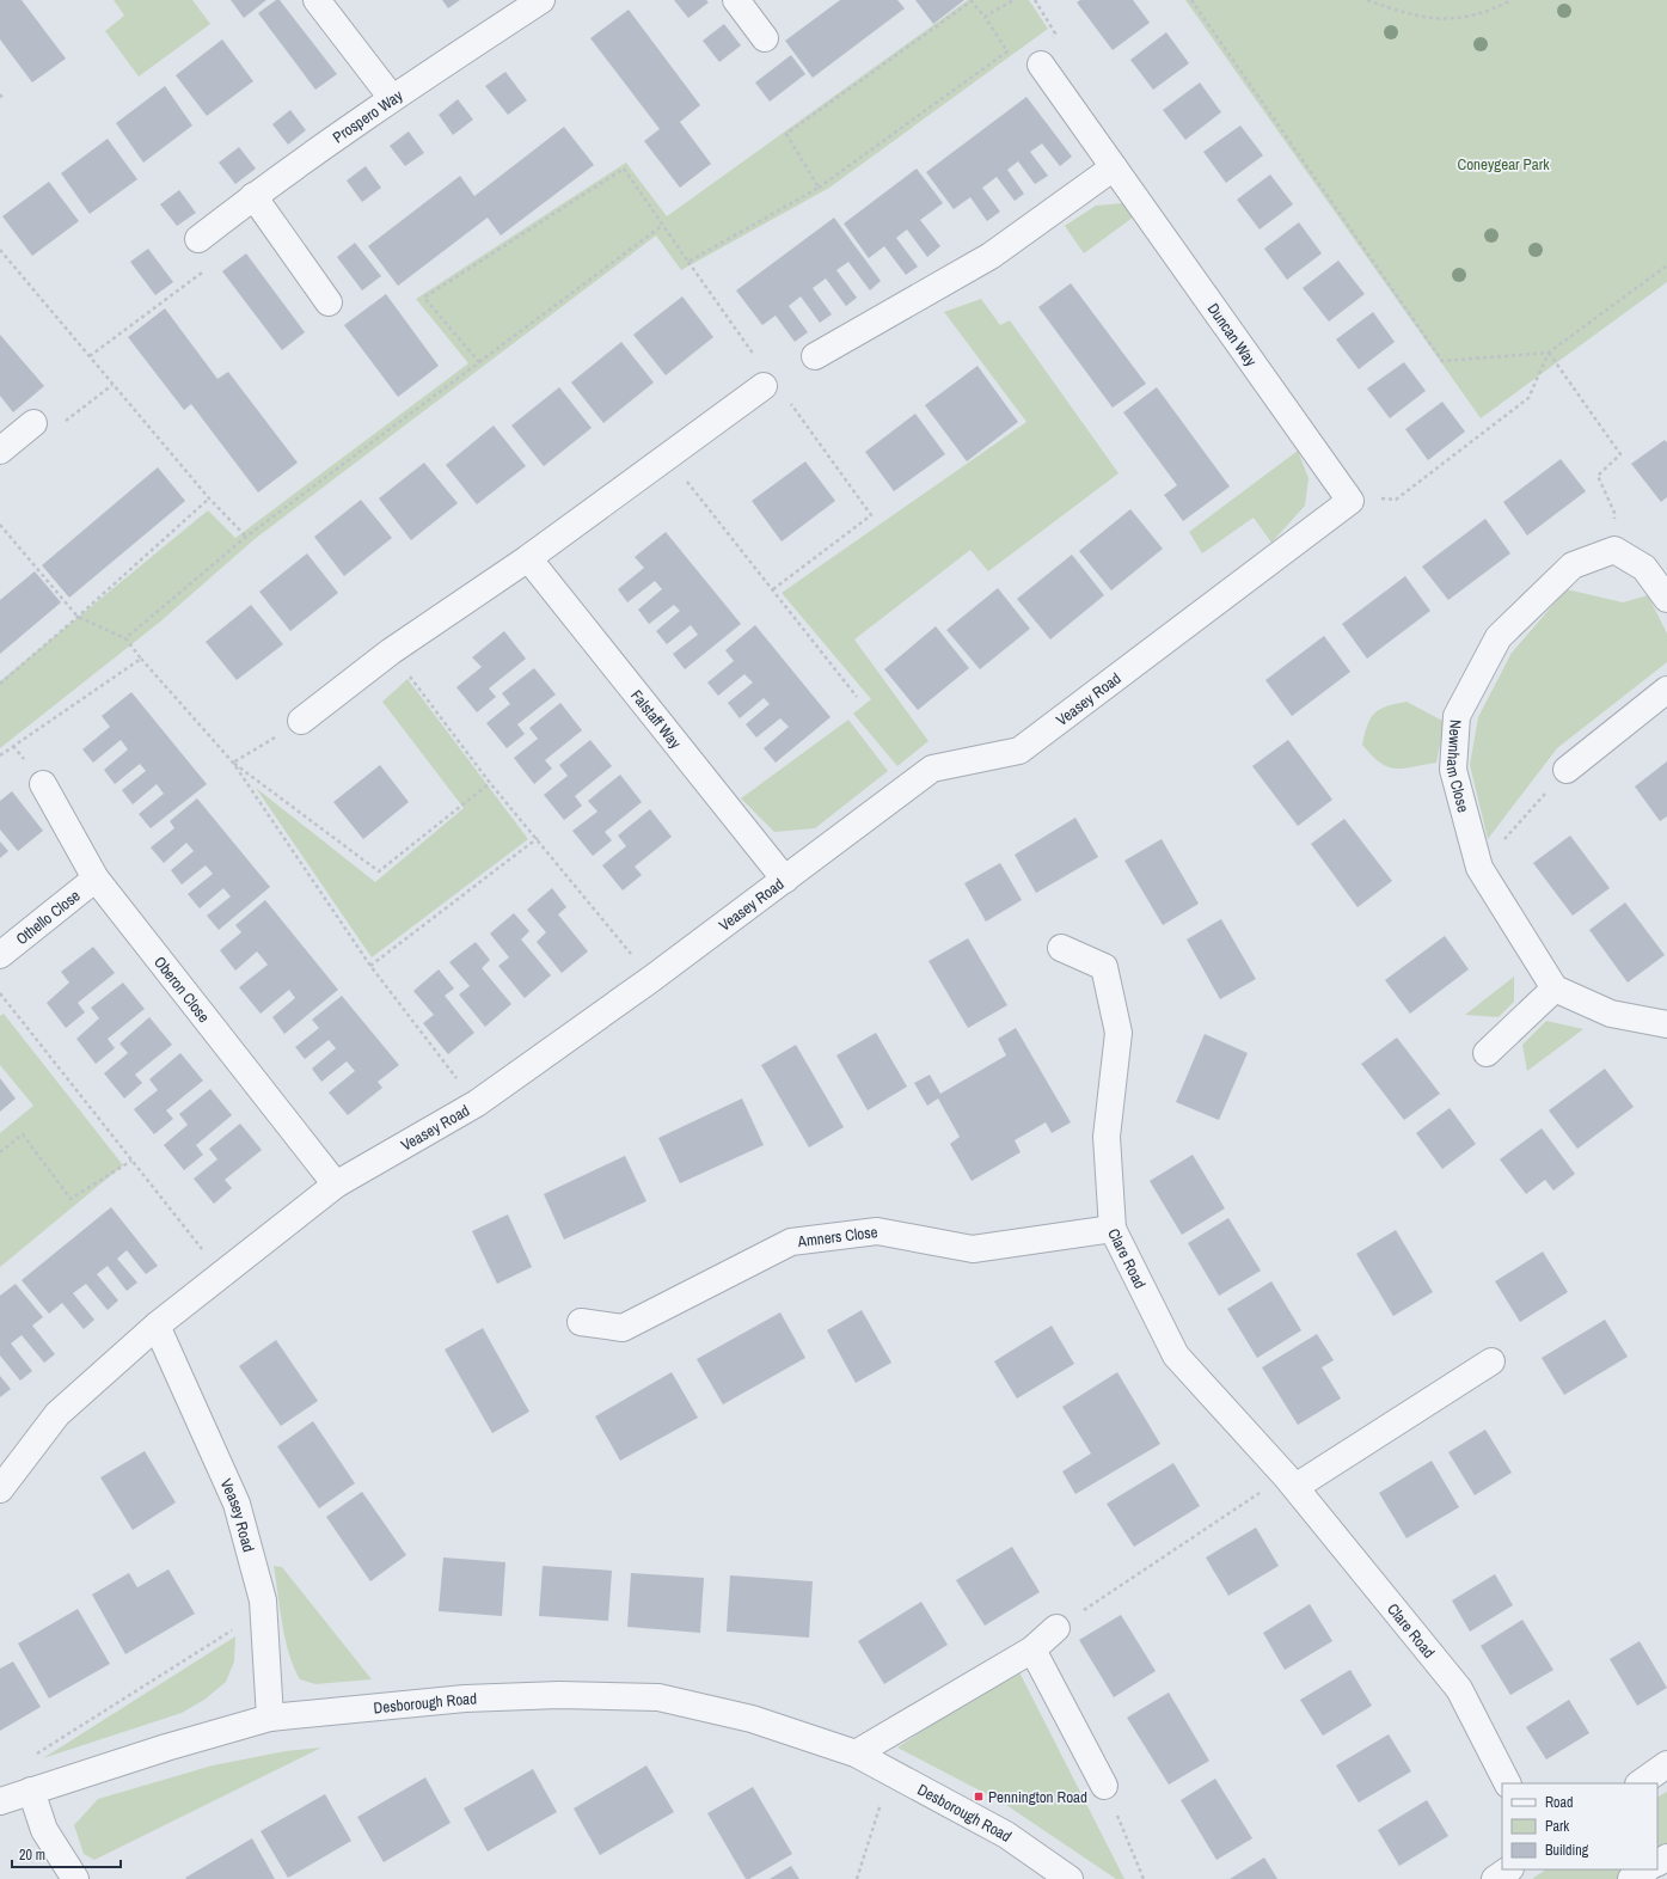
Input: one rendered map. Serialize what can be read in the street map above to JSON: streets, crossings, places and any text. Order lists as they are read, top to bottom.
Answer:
{
  "streets": {
    "street": [
      "Prospero Way",
      "Duncan Way",
      "Veasey Road",
      "Falstaff Way",
      "Newnham Close",
      "Othello Close",
      "Oberon Close",
      "Amners Close",
      "Clare Road",
      "Desborough Road"
    ]
  },
  "crossings": [
    ["Duncan Way", "Veasey Road"],
    ["Veasey Road", "Falstaff Way"],
    ["Veasey Road", "Oberon Close"],
    ["Veasey Road", "Desborough Road"],
    ["Othello Close", "Oberon Close"],
    ["Amners Close", "Clare Road"]
  ],
  "parks": ["Coneygear Park"],
  "places": {
    "transit": ["Pennington Road"]
  },
  "legend": ["Road", "Park", "Building"],
  "scale_bar": "20 m"
}
